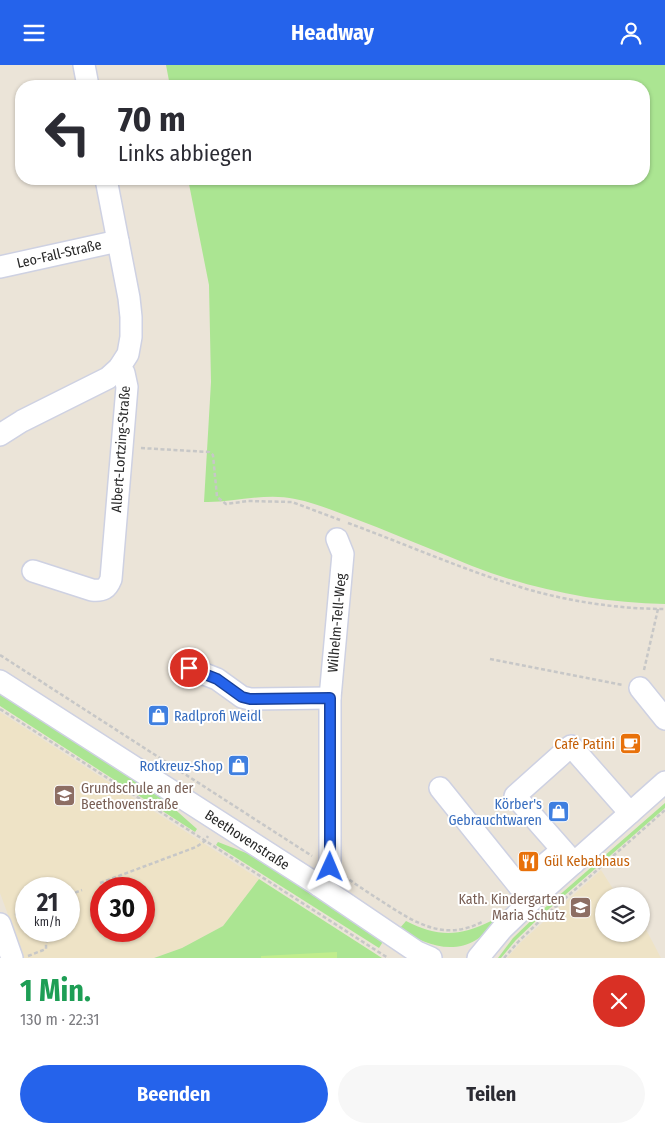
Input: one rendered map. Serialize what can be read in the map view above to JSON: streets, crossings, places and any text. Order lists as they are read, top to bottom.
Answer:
{
  "streets": {
    "street": [
      "Leo-Fall-Straße",
      "Albert-Lortzing-Straße",
      "Wilhelm-Tell-Weg",
      "Beethovenstraße"
    ]
  },
  "crossings": [
    ["Leo-Fall-Straße", "Albert-Lortzing-Straße"]
  ],
  "places": {
    "shop": ["Radlprofi Weidl", "Rotkreuz-Shop", "Körber's Gebrauchtwaren"],
    "cafe": ["Café Patini"],
    "school or university": ["Grundschule an der Beethovenstraße", "Kath. Kindergarten Maria Schutz"],
    "restaurant": ["Gül Kebabhaus"]
  },
  "page": {
    "header": "Headway",
    "turn": ["70 m", "Links abbiegen"],
    "speed": "21 km/h",
    "limit": "30",
    "heading": ["1 Min.", "130 m · 22:31"],
    "buttons": ["Beenden", "Teilen"]
  }
}
